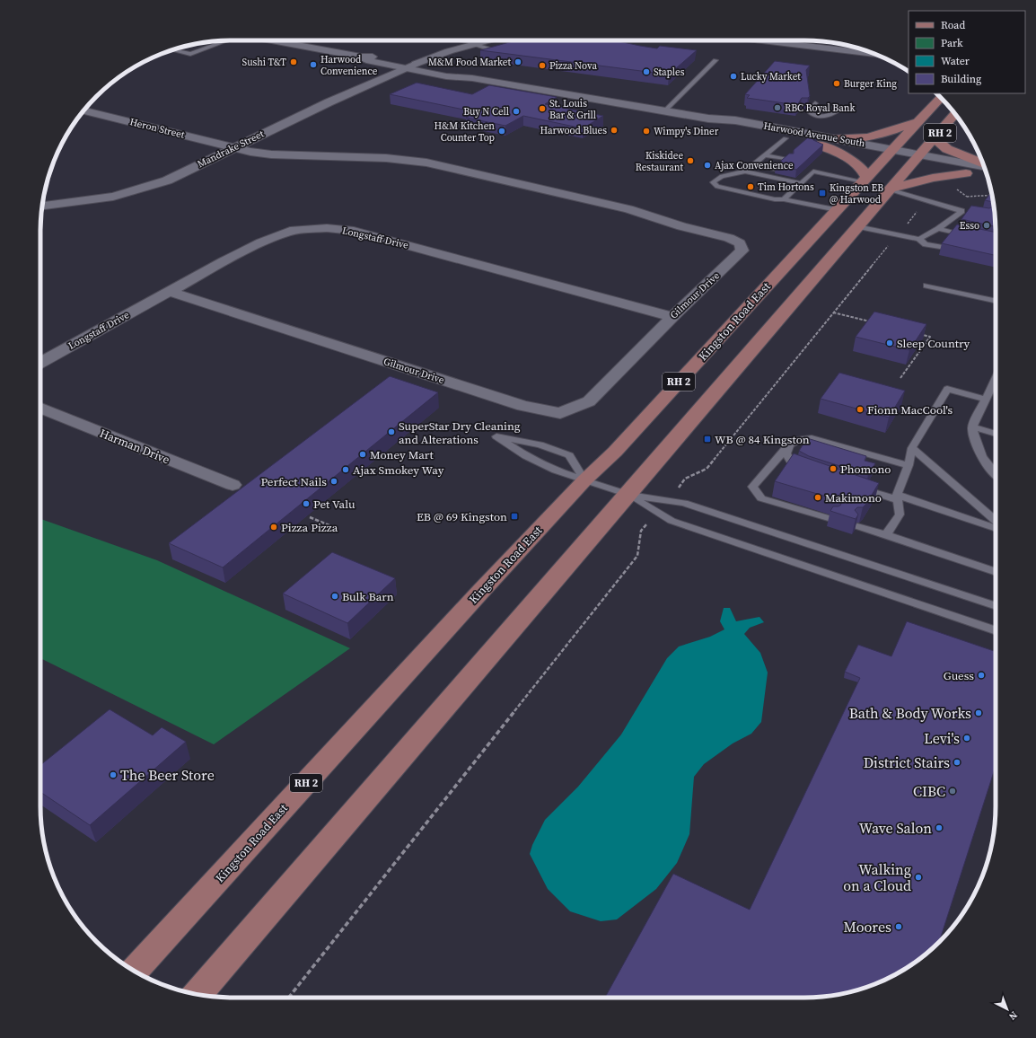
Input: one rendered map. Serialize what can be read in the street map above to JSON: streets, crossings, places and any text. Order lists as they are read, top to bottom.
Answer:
{
  "streets": {
    "main road": [
      "RH 2",
      "Harwood Avenue South",
      "Mandrake Street",
      "Kingston Road East"
    ],
    "street": [
      "Heron Street",
      "Longstaff Drive",
      "Gilmour Drive",
      "Harman Drive"
    ]
  },
  "crossings": [
    ["Heron Street", "Mandrake Street"],
    ["Heron Street", "Gilmour Drive"],
    ["RH 2", "Harwood Avenue South"],
    ["RH 2", "Kingston Road East"],
    ["Harwood Avenue South", "Mandrake Street"],
    ["Harwood Avenue South", "Kingston Road East"],
    ["Mandrake Street", "Gilmour Drive"],
    ["Longstaff Drive", "Gilmour Drive"]
  ],
  "places": {
    "other": [
      "Sushi T&T",
      "M&M Food Market",
      "Harwood Convenience",
      "Pizza Nova",
      "Staples",
      "Lucky Market",
      "Burger King",
      "RBC Royal Bank",
      "St. Louis Bar & Grill",
      "Buy N Cell",
      "Harwood Blues",
      "H&M Kitchen Counter Top",
      "Wimpy's Diner",
      "Kiskidee Restaurant",
      "Ajax Convenience",
      "Tim Hortons",
      "Esso",
      "Sleep Country",
      "Fionn MacCool's",
      "SuperStar Dry Cleaning and Alterations",
      "Money Mart",
      "Phomono",
      "Ajax Smokey Way",
      "Perfect Nails",
      "Makimono",
      "Pet Valu",
      "Pizza Pizza",
      "Bulk Barn",
      "Guess",
      "Bath & Body Works",
      "Levi's",
      "District Stairs",
      "The Beer Store",
      "CIBC",
      "Wave Salon",
      "Walking on a Cloud",
      "Moores"
    ],
    "transit": ["Kingston EB @ Harwood", "WB @ 84 Kingston", "EB @ 69 Kingston"]
  },
  "legend": [
    "Road",
    "Park",
    "Water",
    "Building"
  ],
  "north": "bottom right"
}
